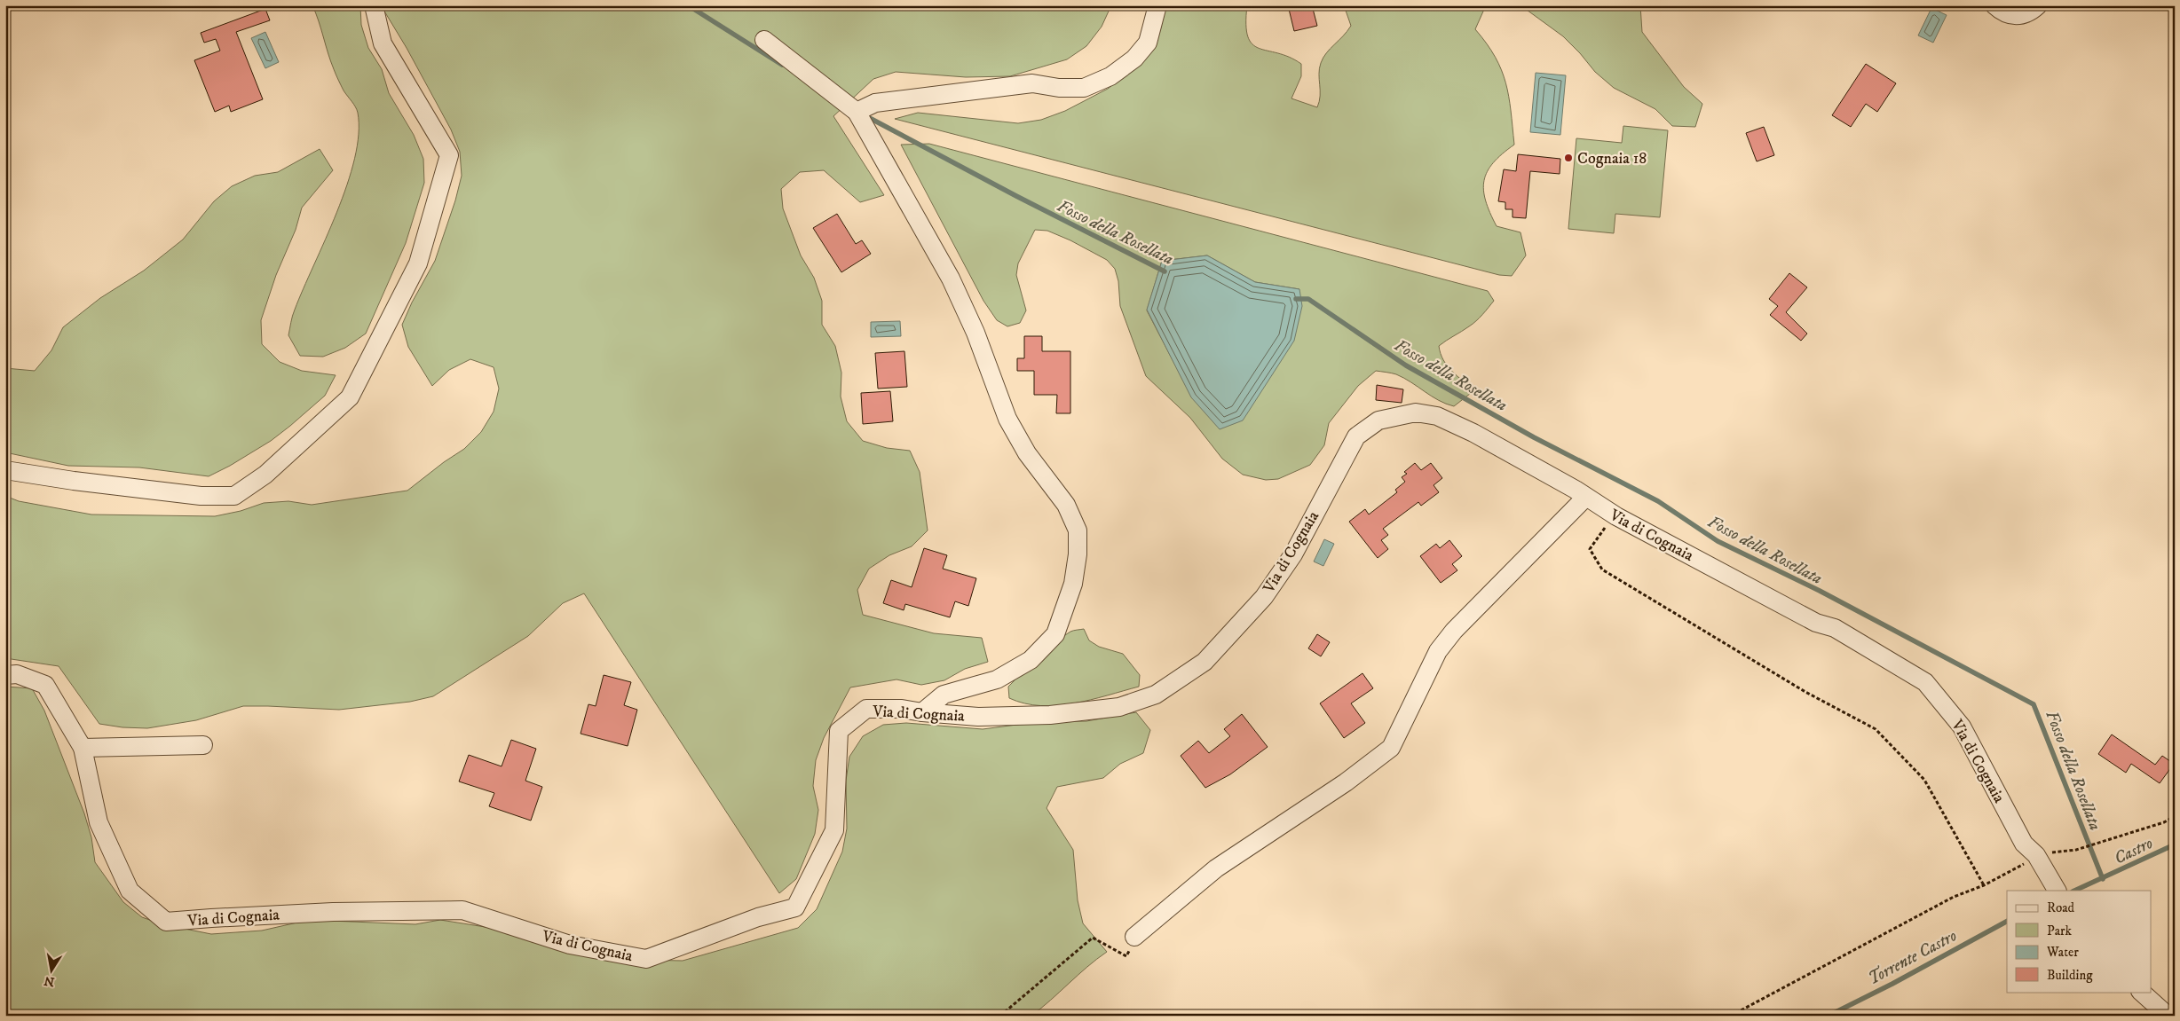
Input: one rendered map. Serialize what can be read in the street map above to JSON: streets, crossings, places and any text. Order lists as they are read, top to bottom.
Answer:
{
  "streets": {
    "street": ["Via di Cognaia"]
  },
  "water": ["Fosso della Rosellata", "Castro", "Torrente Castro"],
  "places": ["Cognaia 18"],
  "legend": [
    "Road",
    "Park",
    "Water",
    "Building"
  ],
  "north": "bottom"
}
